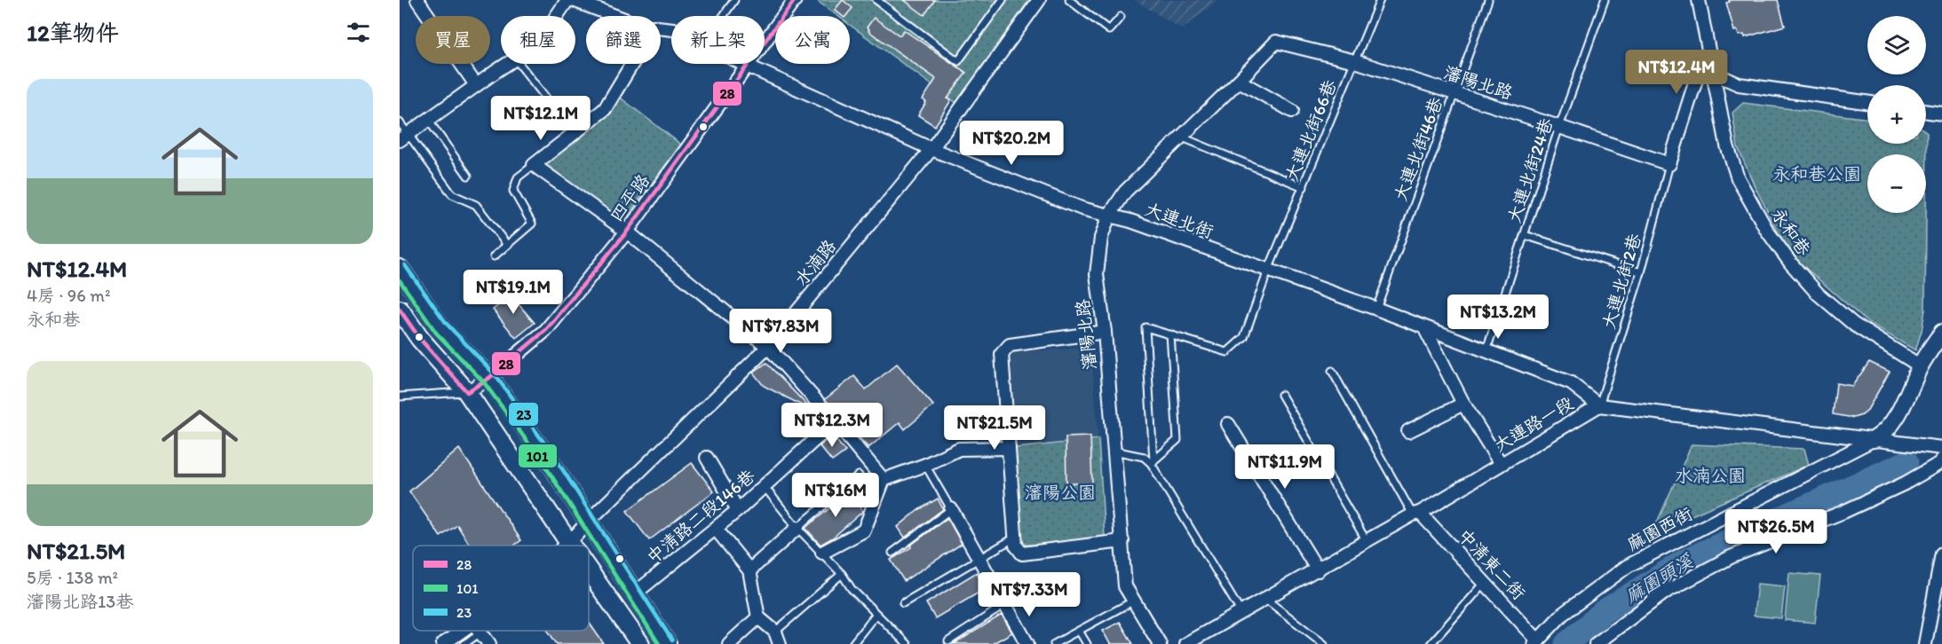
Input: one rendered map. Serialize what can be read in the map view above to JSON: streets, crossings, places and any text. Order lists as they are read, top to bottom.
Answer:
{
  "streets": {
    "street": [
      "瀋陽北路",
      "四平路",
      "大連北街",
      "永和巷",
      "水湳路",
      "大連路一段",
      "中清路二段146巷",
      "麻園西街",
      "中清東二街"
    ],
    "lane": [
      "大連北街66巷",
      "大連北街46巷",
      "大連北街24巷",
      "大連北街2巷"
    ]
  },
  "crossings": [
    ["瀋陽北路", "大連北街66巷"],
    ["瀋陽北路", "大連北街46巷"],
    ["瀋陽北路", "大連北街24巷"],
    ["瀋陽北路", "大連北街"],
    ["瀋陽北路", "大連北街2巷"],
    ["大連北街66巷", "大連北街"],
    ["大連北街46巷", "大連北街"],
    ["大連北街24巷", "大連北街"],
    ["四平路", "大連北街"],
    ["大連北街", "水湳路"],
    ["大連北街", "大連北街2巷"],
    ["大連北街", "大連路一段"],
    ["大連北街2巷", "大連路一段"],
    ["大連路一段", "麻園西街"],
    ["大連路一段", "中清東二街"],
    ["麻園西街", "中清東二街"]
  ],
  "water": ["麻園頭溪"],
  "parks": ["永和巷公園", "水湳公園", "瀋陽公園"],
  "lines": ["transit line 28", "transit line 23", "transit line 101"],
  "legend": ["28", "101", "23"],
  "page": {
    "heading": "12筆物件",
    "map_buttons": ["+", "−"],
    "chip": [
      "買屋",
      "租屋",
      "篩選",
      "新上架",
      "公寓"
    ],
    "price": [
      "NT$12.4M",
      "NT$12.1M",
      "NT$20.2M",
      "NT$19.1M",
      "NT$13.2M",
      "NT$7.83M",
      "NT$12.3M",
      "NT$21.5M",
      "NT$11.9M",
      "NT$16M",
      "NT$26.5M",
      "NT$7.33M"
    ],
    "list": [
      {
        "name": "NT$12.4M",
        "note": "4房 · 96 m² · 永和巷"
      },
      {
        "name": "NT$21.5M",
        "note": "5房 · 138 m² · 瀋陽北路13巷"
      }
    ]
  }
}
